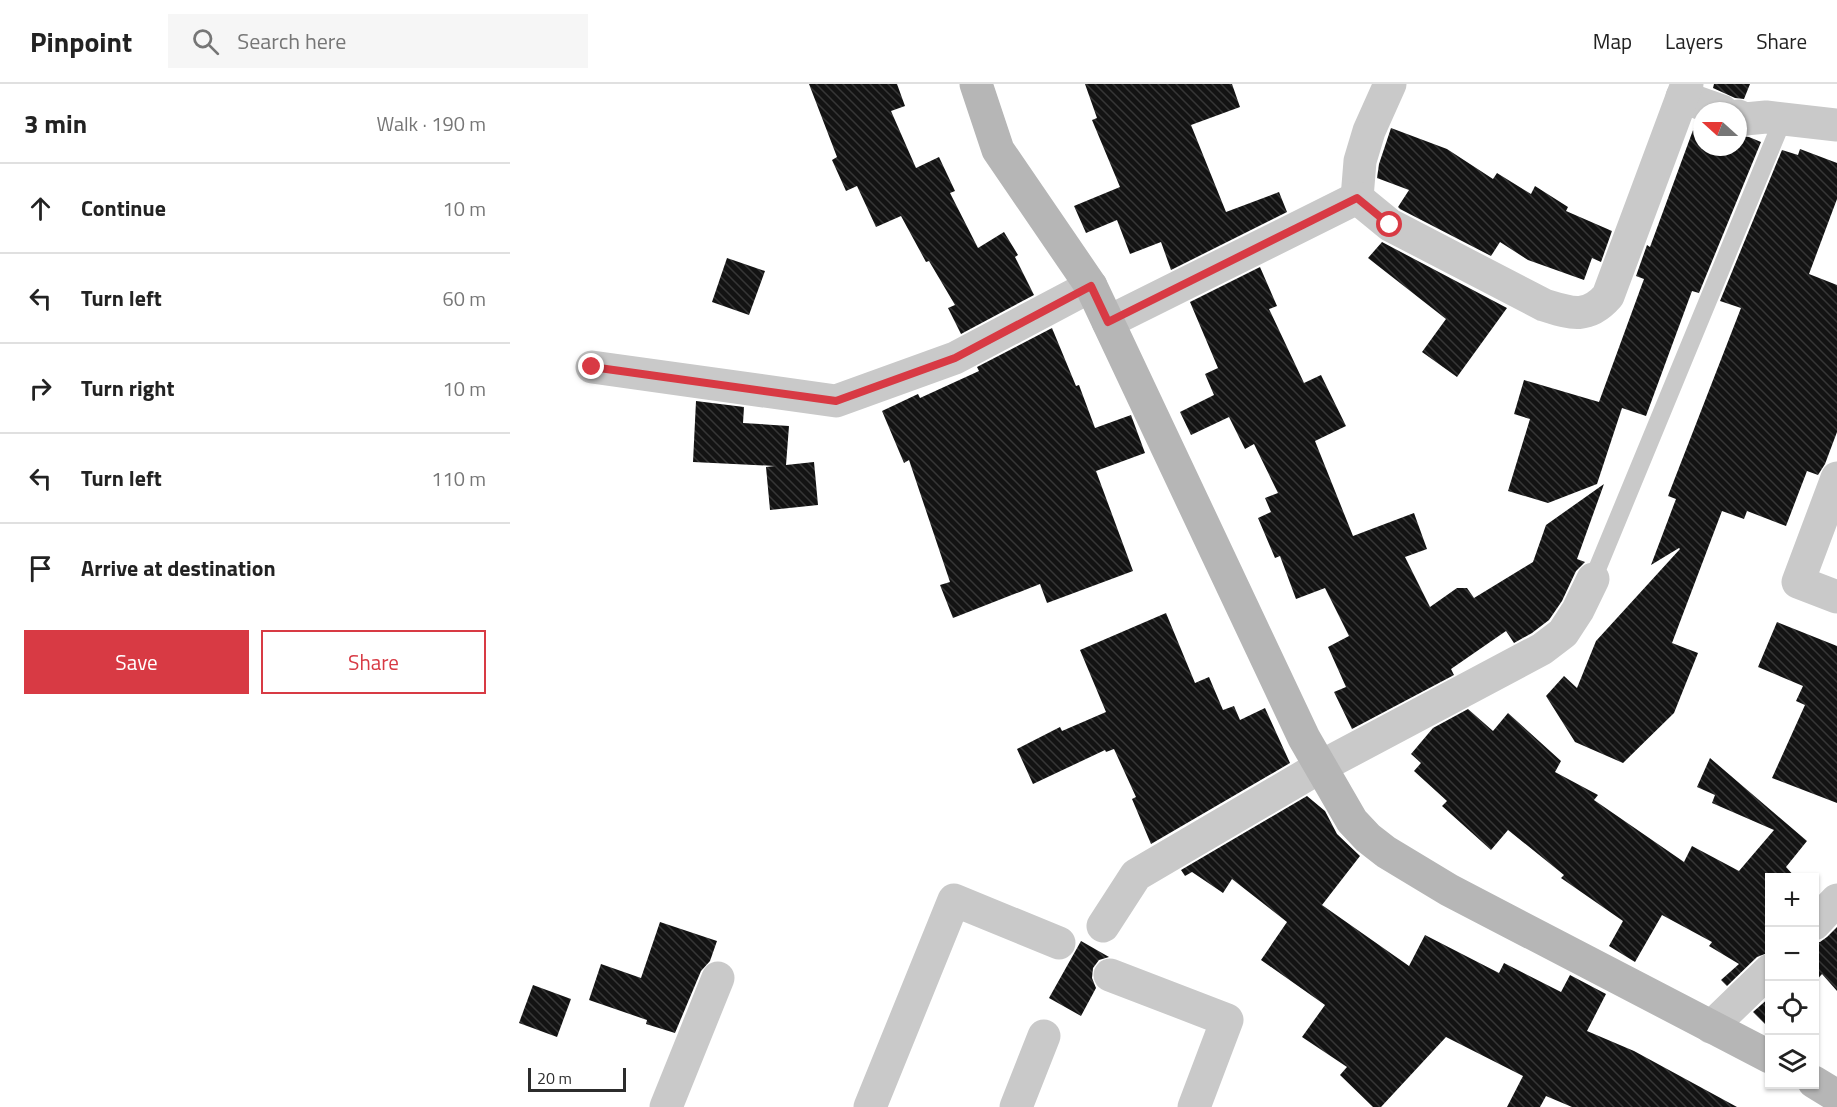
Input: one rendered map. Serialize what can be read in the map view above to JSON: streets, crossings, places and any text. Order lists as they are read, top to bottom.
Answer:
{
  "scale_bar": "20 m",
  "north": "left",
  "page": {
    "header": "Pinpoint",
    "search": "Search here",
    "nav": ["Map", "Layers", "Share"],
    "heading": ["3 min", "Walk · 190 m"],
    "list": [
      ["Continue", "10 m"],
      ["Turn left", "60 m"],
      ["Turn right", "10 m"],
      ["Turn left", "110 m"],
      "Arrive at destination"
    ],
    "buttons": ["Save", "Share"],
    "map_buttons": ["+", "−"],
    "scale": "20 m"
  }
}
